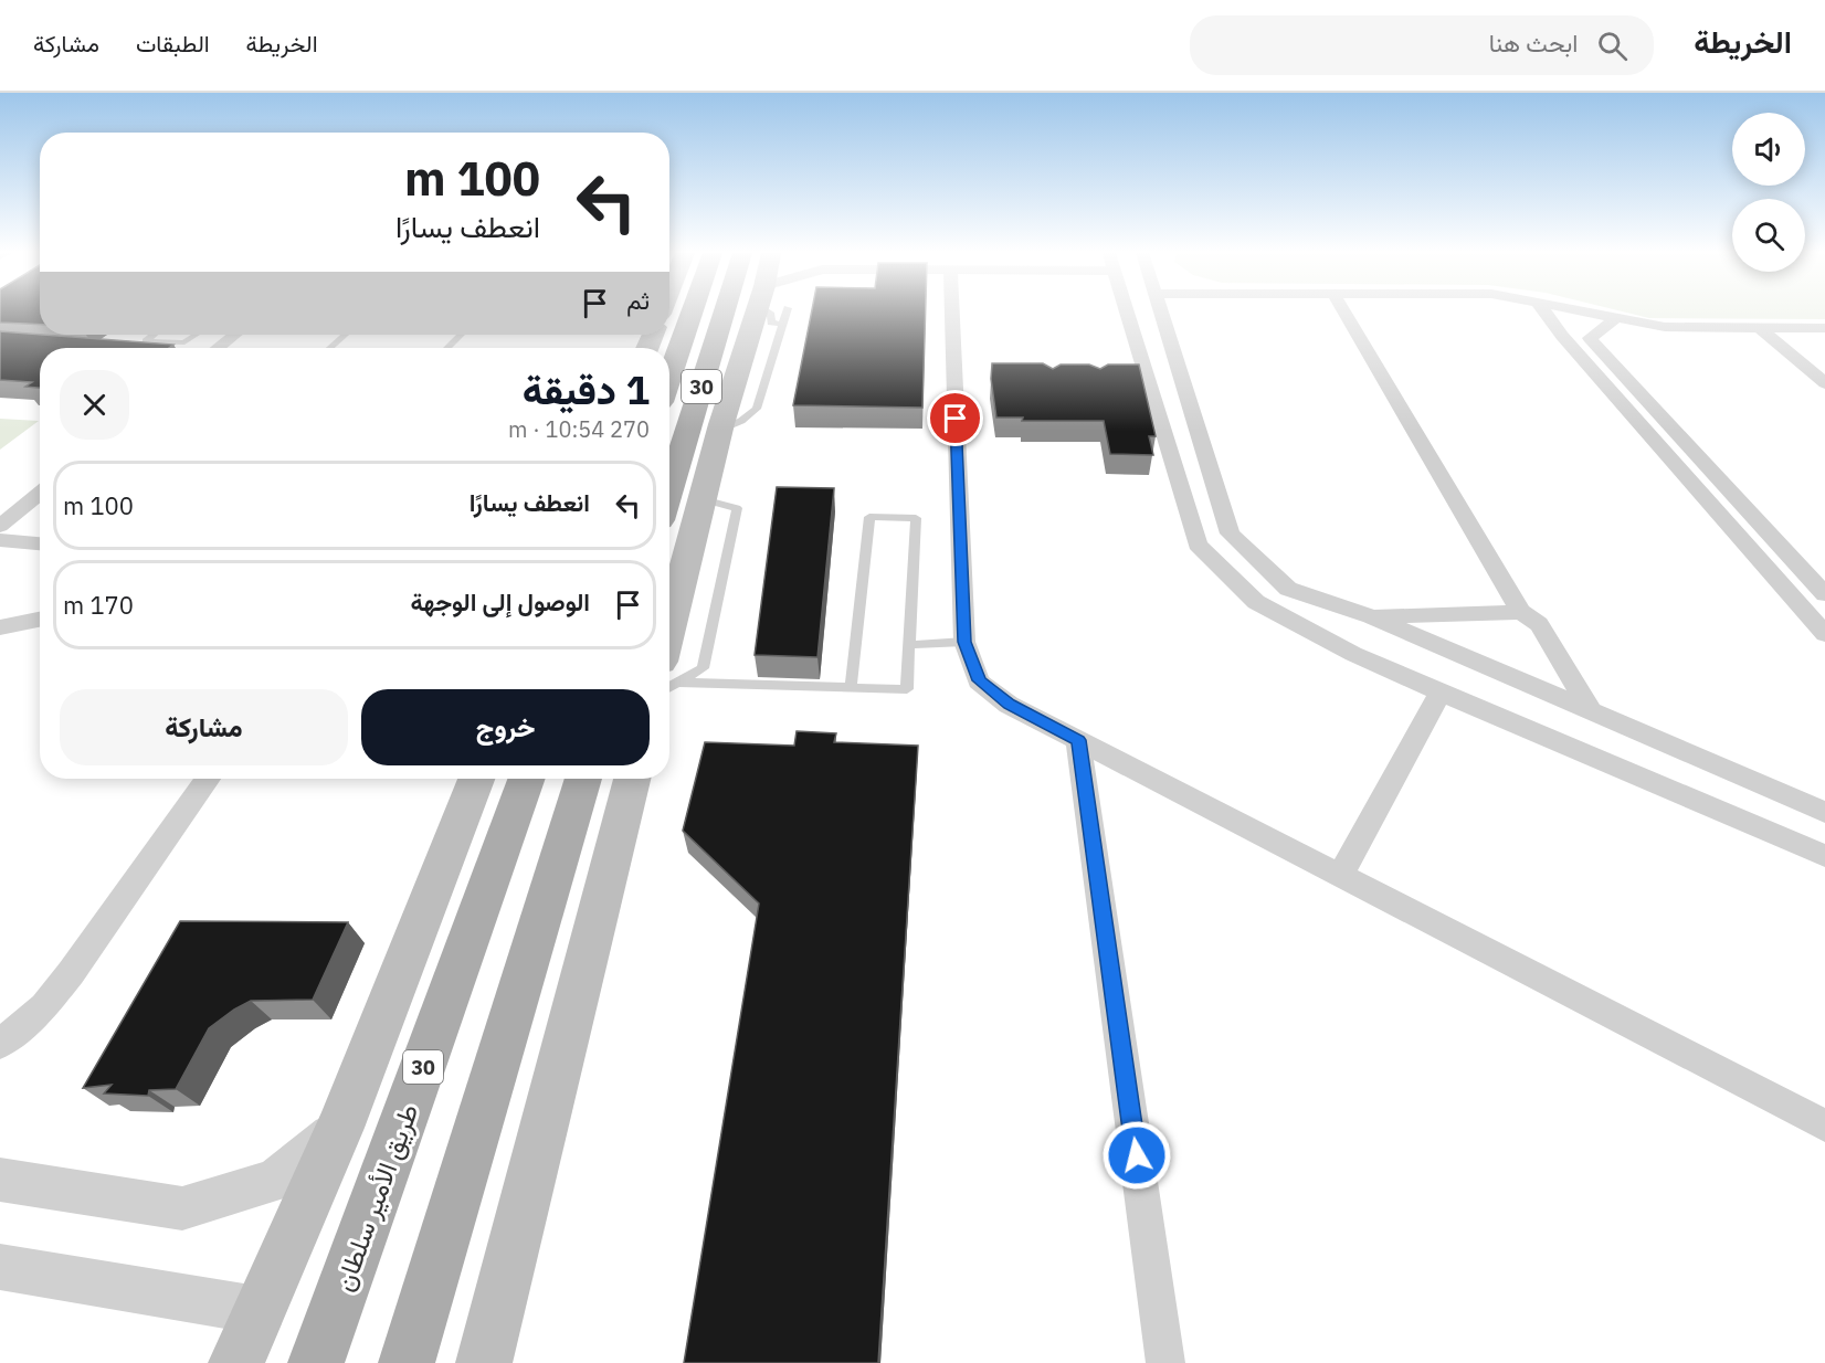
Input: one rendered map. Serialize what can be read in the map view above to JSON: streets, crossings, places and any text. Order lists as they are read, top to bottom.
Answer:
{
  "streets": {
    "main road": ["30", "طريق الأمير سلطان"]
  },
  "page": {
    "header": "الخريطة",
    "search": "ابحث هنا",
    "nav": ["الخريطة", "الطبقات", "مشاركة"],
    "turn": ["100 m", "انعطف يسارًا"],
    "then": "ثم",
    "heading": ["1 دقيقة", "270 m · 10:54"],
    "list": [
      {
        "name": "انعطف يسارًا",
        "value": "100 m"
      },
      {
        "name": "الوصول إلى الوجهة",
        "value": "170 m"
      }
    ],
    "buttons": ["خروج", "مشاركة"]
  }
}
